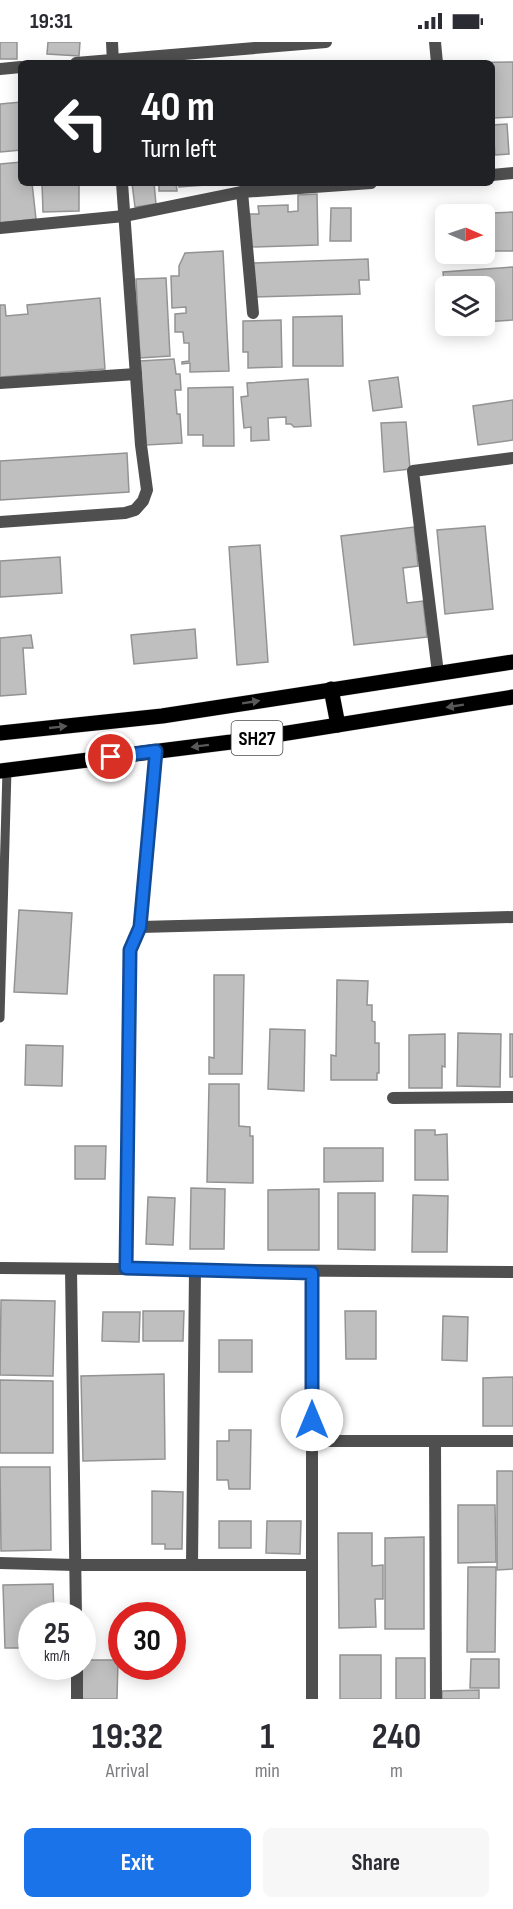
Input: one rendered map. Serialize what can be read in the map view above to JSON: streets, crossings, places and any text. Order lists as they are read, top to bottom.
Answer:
{
  "streets": {
    "main road": ["SH27"]
  },
  "north": "right",
  "page": {
    "status": "19:31",
    "turn": ["40 m", "Turn left"],
    "speed": "25 km/h",
    "limit": "30",
    "eta": [
      "19:32",
      "Arrival",
      "1",
      "min",
      "240",
      "m"
    ],
    "buttons": ["Exit", "Share"]
  }
}
